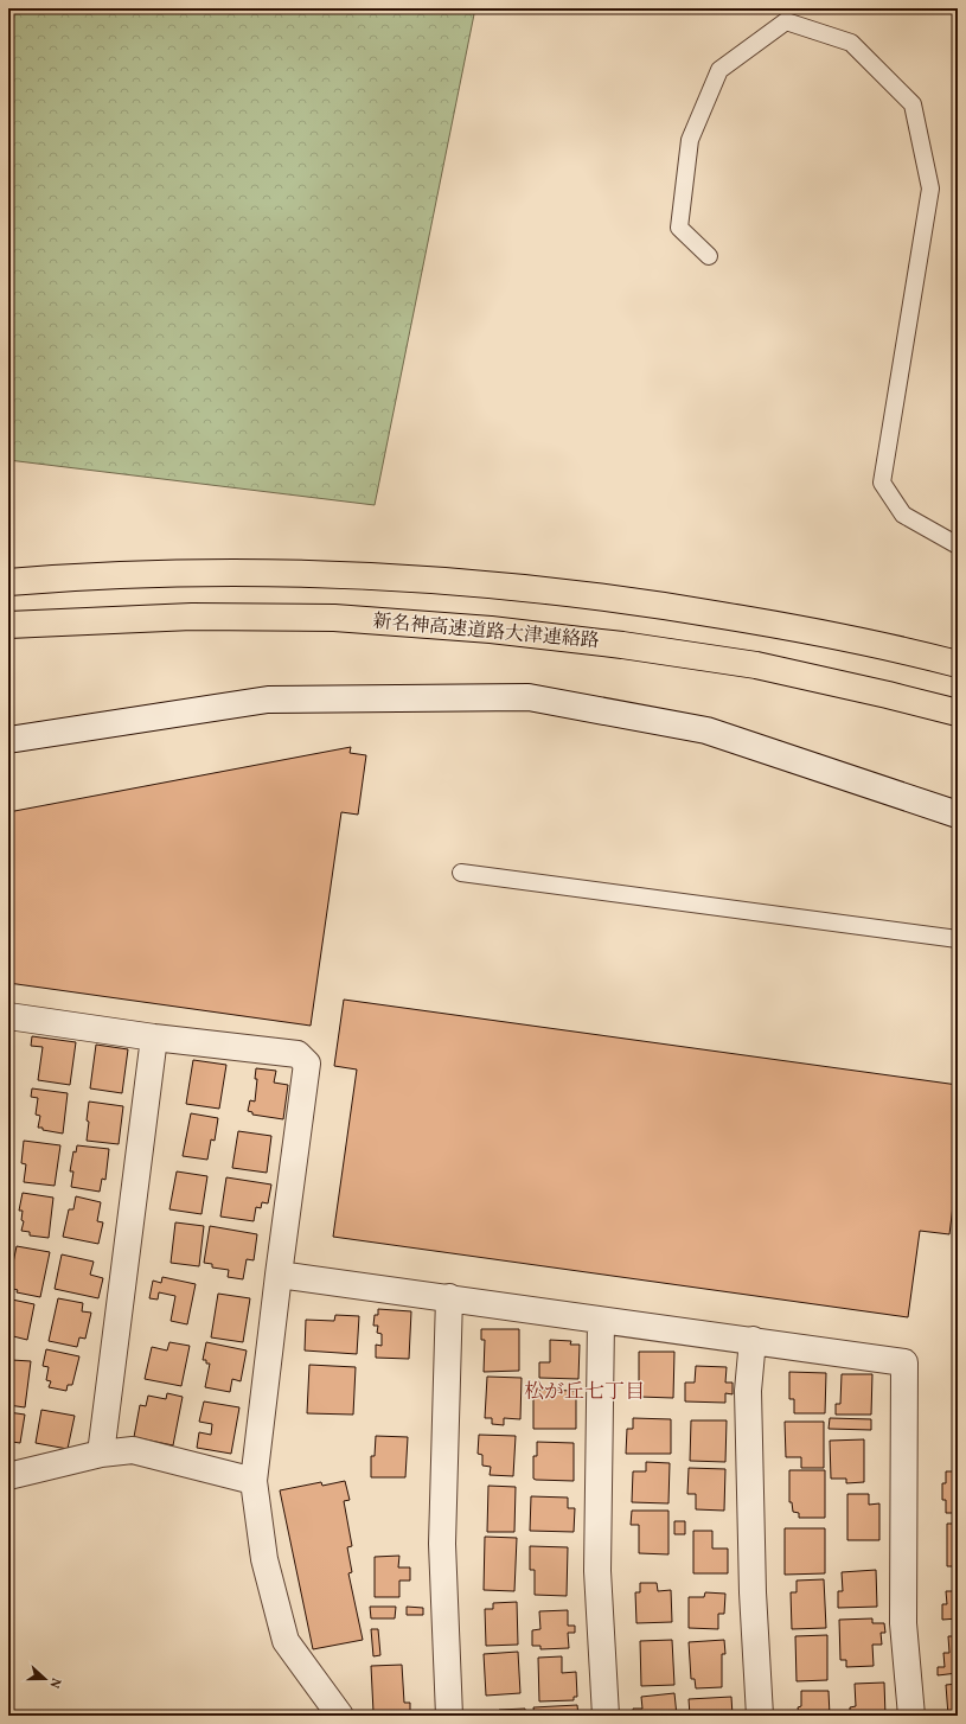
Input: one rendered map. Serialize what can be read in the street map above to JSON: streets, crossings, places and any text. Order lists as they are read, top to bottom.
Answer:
{
  "streets": {
    "highway": ["新名神高速道路大津連絡路"]
  },
  "districts": ["松が丘七丁目"],
  "north": "right"
}
